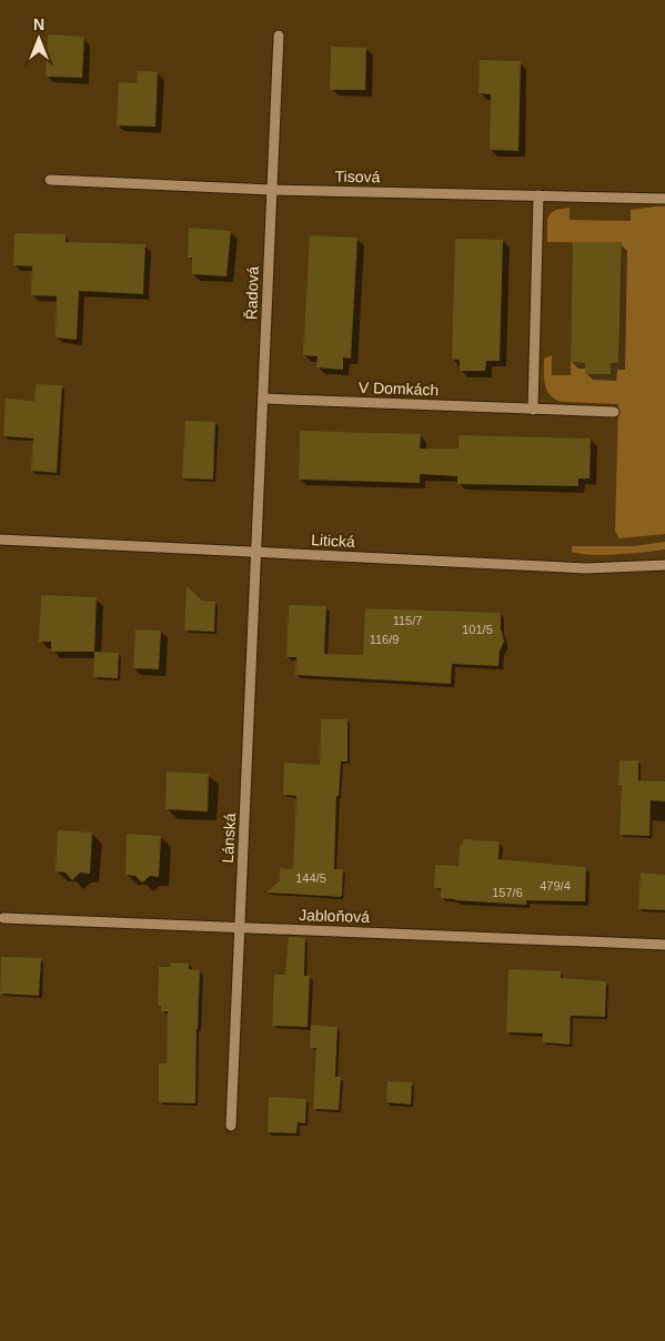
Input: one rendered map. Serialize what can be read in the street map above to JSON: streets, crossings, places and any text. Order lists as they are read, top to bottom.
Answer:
{
  "streets": {
    "street": [
      "Tisová",
      "Řadová",
      "V Domkách",
      "Litická",
      "Lánská",
      "Jabloňová"
    ]
  },
  "crossings": [
    ["Tisová", "Řadová"],
    ["Řadová", "V Domkách"],
    ["Řadová", "Litická"],
    ["Řadová", "Lánská"],
    ["Litická", "Lánská"],
    ["Lánská", "Jabloňová"]
  ],
  "house_numbers": [
    "115/7",
    "101/5",
    "116/9",
    "144/5",
    "479/4",
    "157/6"
  ],
  "north": "top"
}
